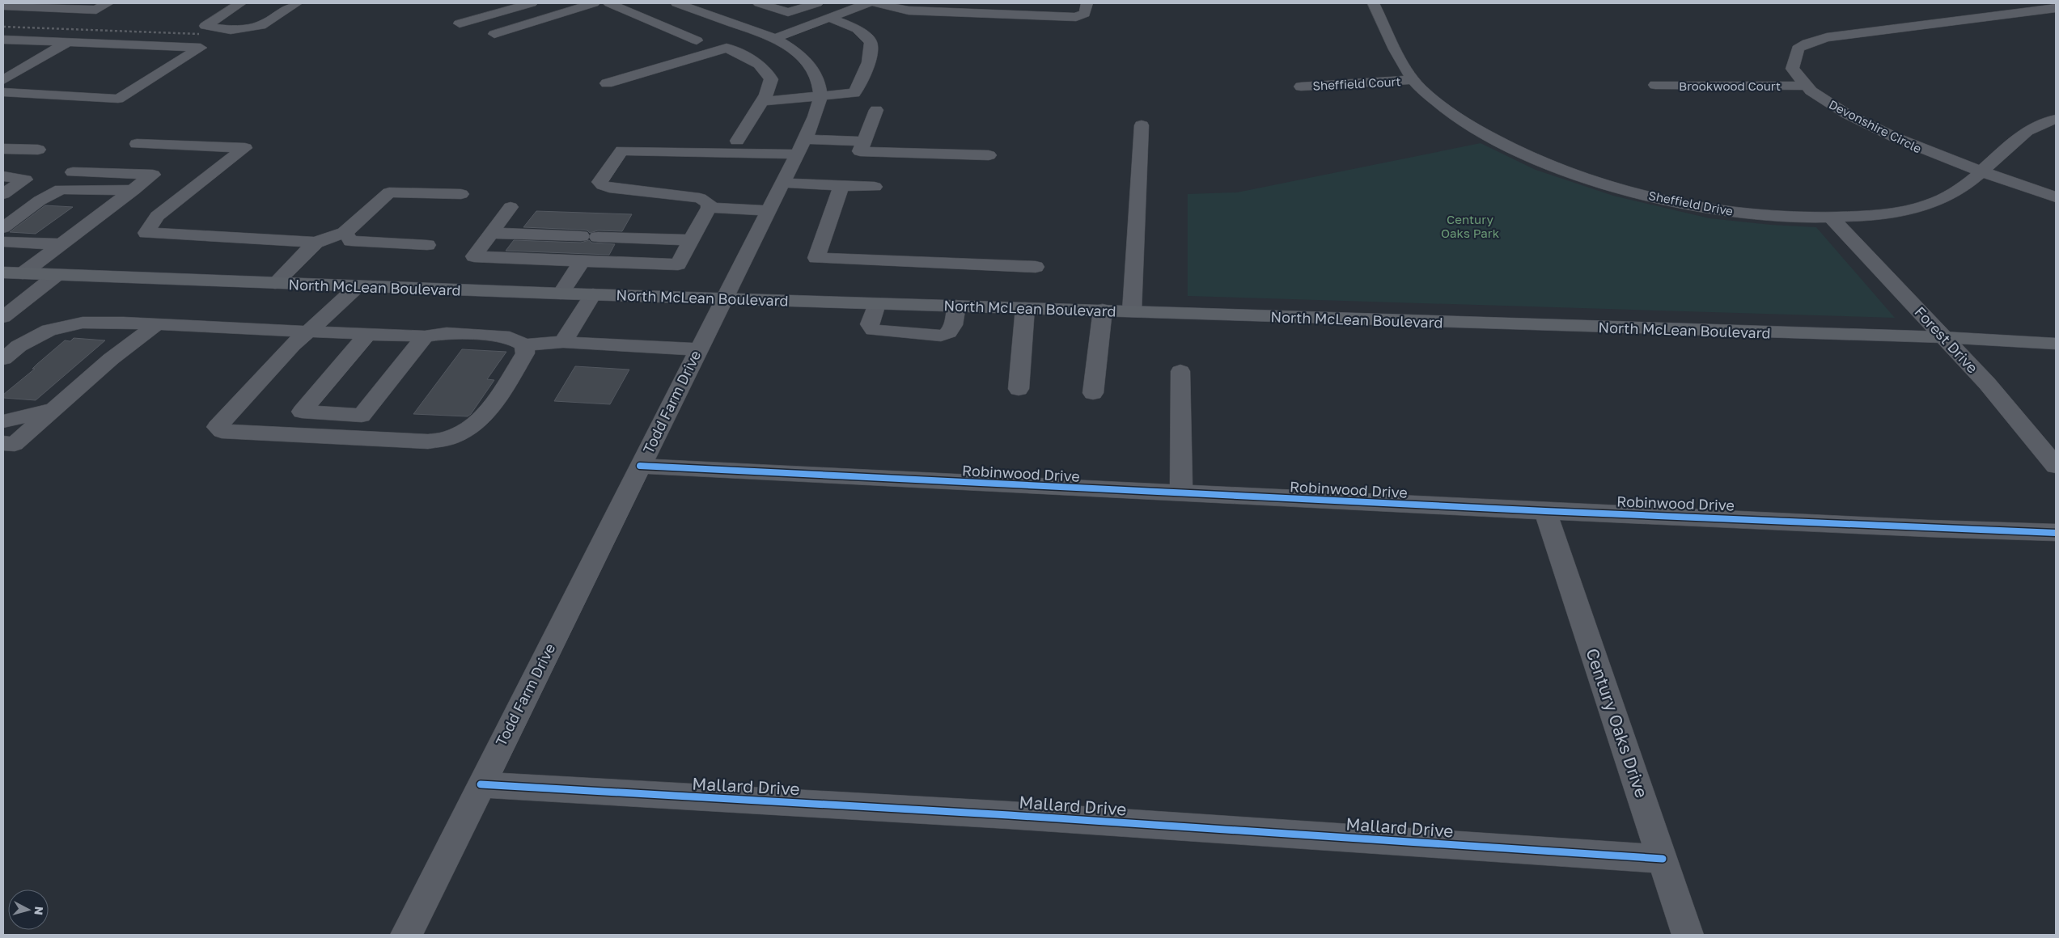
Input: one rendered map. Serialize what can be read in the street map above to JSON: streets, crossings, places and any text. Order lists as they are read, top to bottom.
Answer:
{
  "streets": {
    "main road": ["North McLean Boulevard"],
    "street": [
      "Sheffield Court",
      "Brookwood Court",
      "Devonshire Circle",
      "Sheffield Drive",
      "Forest Drive",
      "Todd Farm Drive",
      "Robinwood Drive",
      "Century Oaks Drive",
      "Mallard Drive"
    ]
  },
  "crossings": [
    ["Sheffield Court", "Sheffield Drive"],
    ["Brookwood Court", "Devonshire Circle"],
    ["Devonshire Circle", "Sheffield Drive"],
    ["Sheffield Drive", "Forest Drive"],
    ["North McLean Boulevard", "Forest Drive"],
    ["North McLean Boulevard", "Todd Farm Drive"],
    ["Todd Farm Drive", "Robinwood Drive"],
    ["Todd Farm Drive", "Mallard Drive"],
    ["Robinwood Drive", "Century Oaks Drive"],
    ["Century Oaks Drive", "Mallard Drive"]
  ],
  "parks": ["Century Oaks Park"],
  "north": "right"
}
